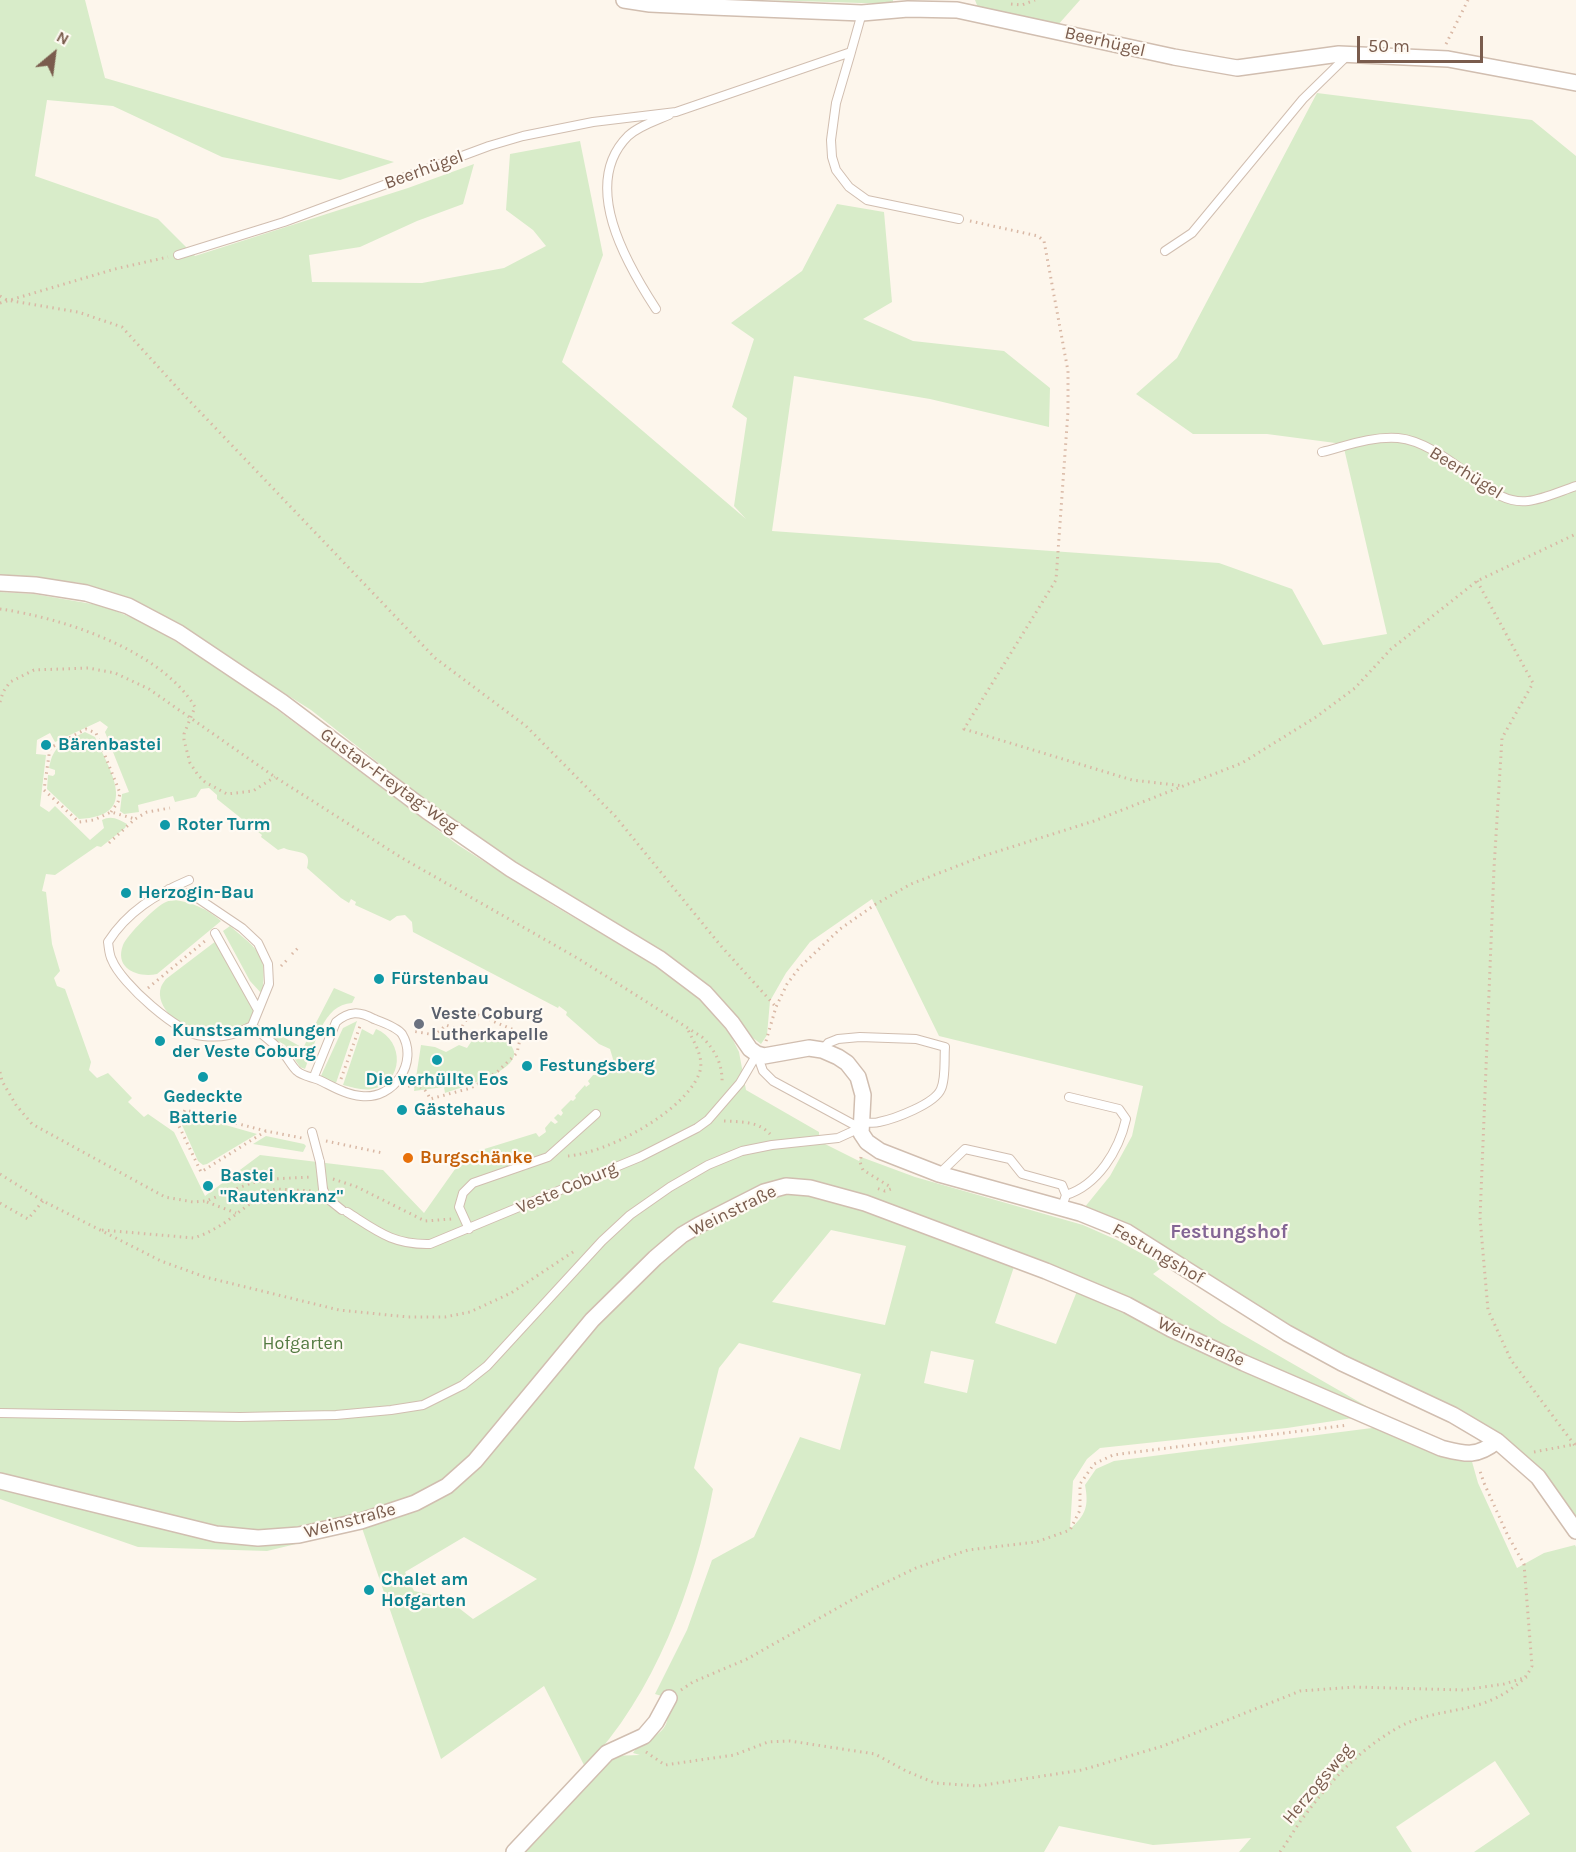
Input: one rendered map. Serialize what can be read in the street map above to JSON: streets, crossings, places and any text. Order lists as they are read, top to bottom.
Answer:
{
  "streets": {
    "street": [
      "Beerhügel",
      "Gustav-Freytag-Weg",
      "Weinstraße",
      "Festungshof"
    ],
    "lane": ["Veste Coburg"],
    "path": ["Herzogsweg"]
  },
  "crossings": [
    ["Gustav-Freytag-Weg", "Veste Coburg"]
  ],
  "districts": ["Festungshof"],
  "parks": ["Hofgarten"],
  "places": [
    "Bärenbastei",
    "Roter Turm",
    "Herzogin-Bau",
    "Fürstenbau",
    "Veste Coburg Lutherkapelle",
    "Kunstsammlungen der Veste Coburg",
    "Die verhüllte Eos",
    "Festungsberg",
    "Gedeckte Batterie",
    "Gästehaus",
    "Burgschänke",
    "Bastei \"Rautenkranz\"",
    "Chalet am Hofgarten"
  ],
  "scale_bar": "50 m",
  "north": "top right"
}
